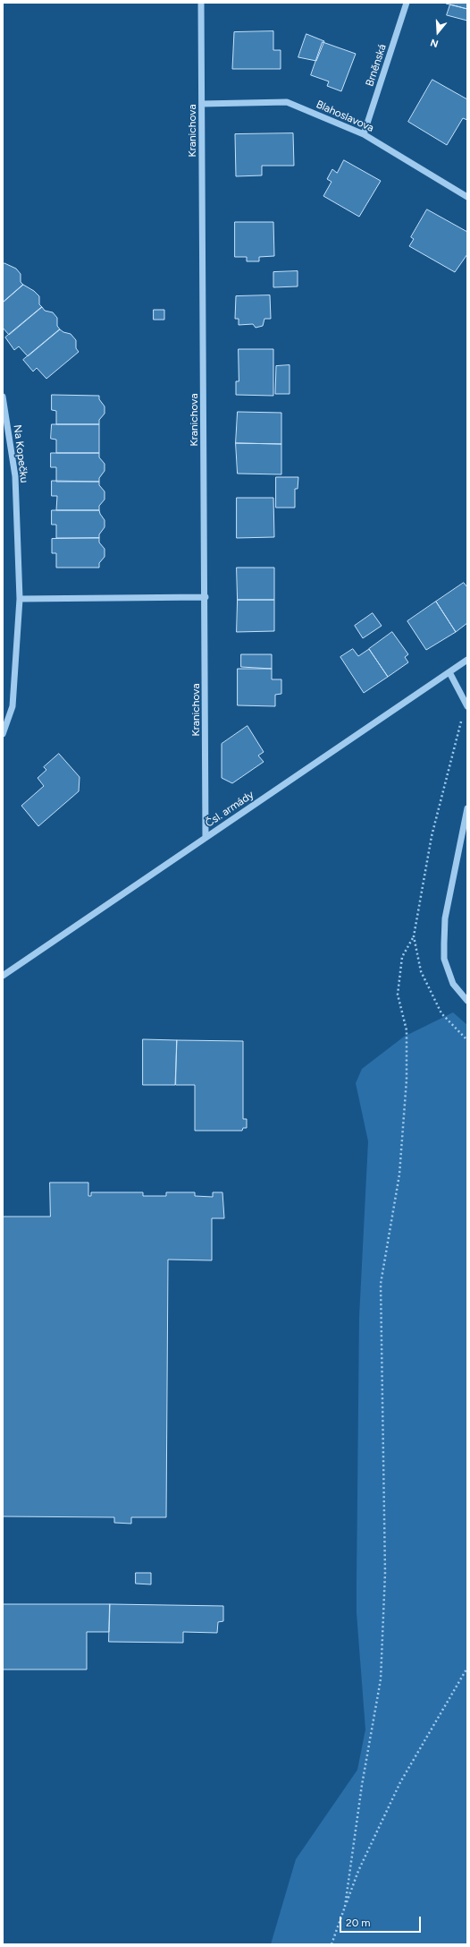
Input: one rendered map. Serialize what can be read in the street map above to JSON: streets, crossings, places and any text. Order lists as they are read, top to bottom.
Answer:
{
  "streets": {
    "street": [
      "Brněnská",
      "Blahoslavova",
      "Kranichova",
      "Na Kopečku",
      "Čsl. armády"
    ]
  },
  "crossings": [
    ["Brněnská", "Blahoslavova"],
    ["Blahoslavova", "Kranichova"],
    ["Kranichova", "Čsl. armády"]
  ],
  "scale_bar": "20 m",
  "north": "bottom"
}
